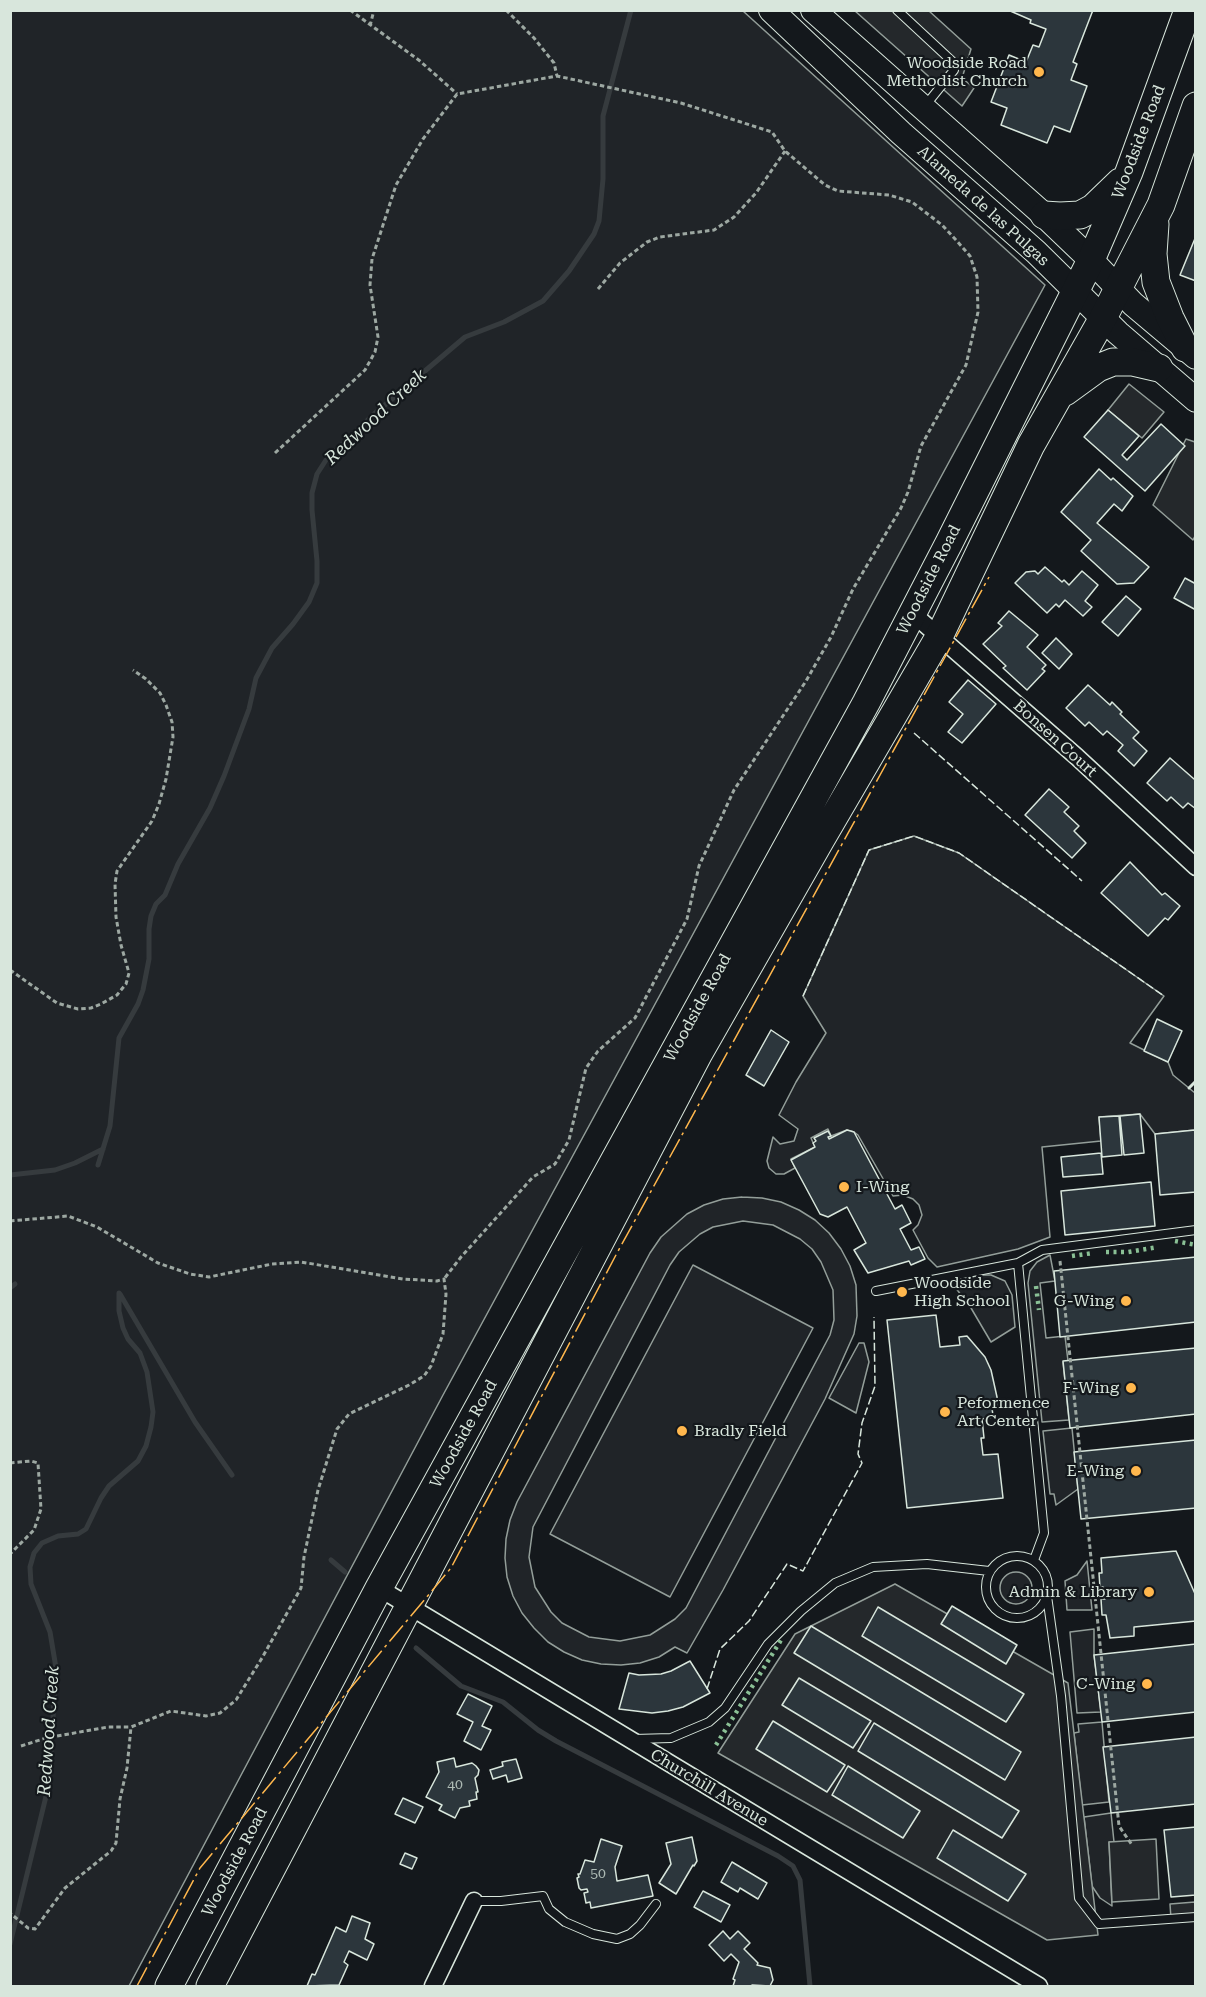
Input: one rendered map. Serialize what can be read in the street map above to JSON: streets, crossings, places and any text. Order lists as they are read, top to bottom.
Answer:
{
  "streets": {
    "main road": ["Woodside Road", "Alameda de las Pulgas"],
    "street": ["Bonsen Court", "Churchill Avenue"]
  },
  "crossings": [
    ["Woodside Road", "Alameda de las Pulgas"],
    ["Woodside Road", "Bonsen Court"],
    ["Woodside Road", "Churchill Avenue"]
  ],
  "water": ["Redwood Creek"],
  "places": [
    "Woodside Road Methodist Church",
    "I-Wing",
    "Woodside High School",
    "G-Wing",
    "F-Wing",
    "Peformence Art Center",
    "Bradly Field",
    "E-Wing",
    "Admin & Library",
    "C-Wing"
  ],
  "house_numbers": ["40", "50"]
}
